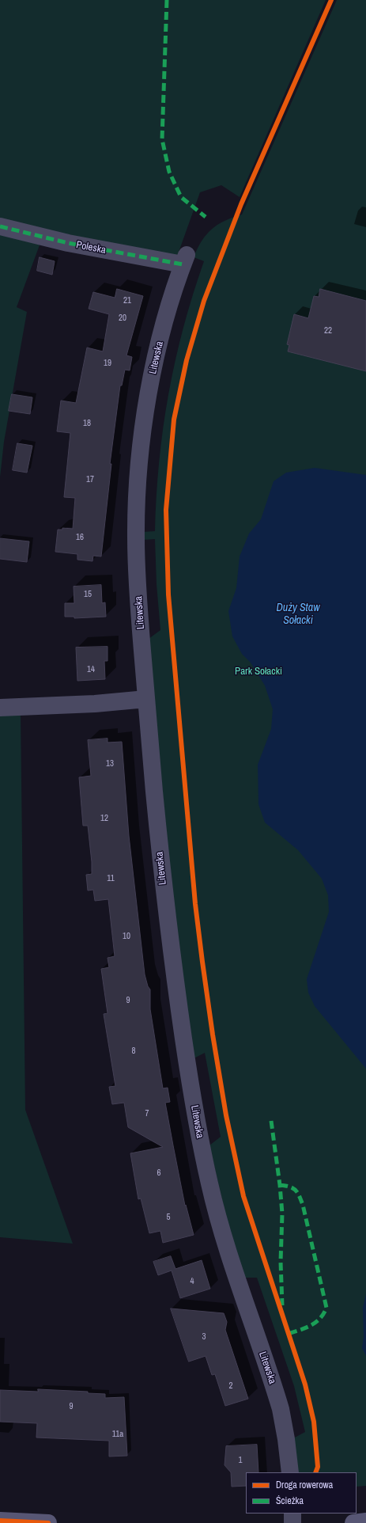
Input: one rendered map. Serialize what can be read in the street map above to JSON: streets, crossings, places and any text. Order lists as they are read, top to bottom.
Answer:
{
  "streets": {
    "street": ["Poleska", "Litewska"]
  },
  "crossings": [
    ["Poleska", "Litewska"]
  ],
  "water": ["Duży Staw Sołacki"],
  "parks": ["Park Sołacki"],
  "house_numbers": [
    "21",
    "20",
    "22",
    "19",
    "18",
    "17",
    "16",
    "15",
    "14",
    "13",
    "12",
    "11",
    "10",
    "9",
    "8",
    "7",
    "6",
    "5",
    "4",
    "3",
    "2",
    "9",
    "11a",
    "1"
  ],
  "legend": ["Droga rowerowa", "Ścieżka"]
}
